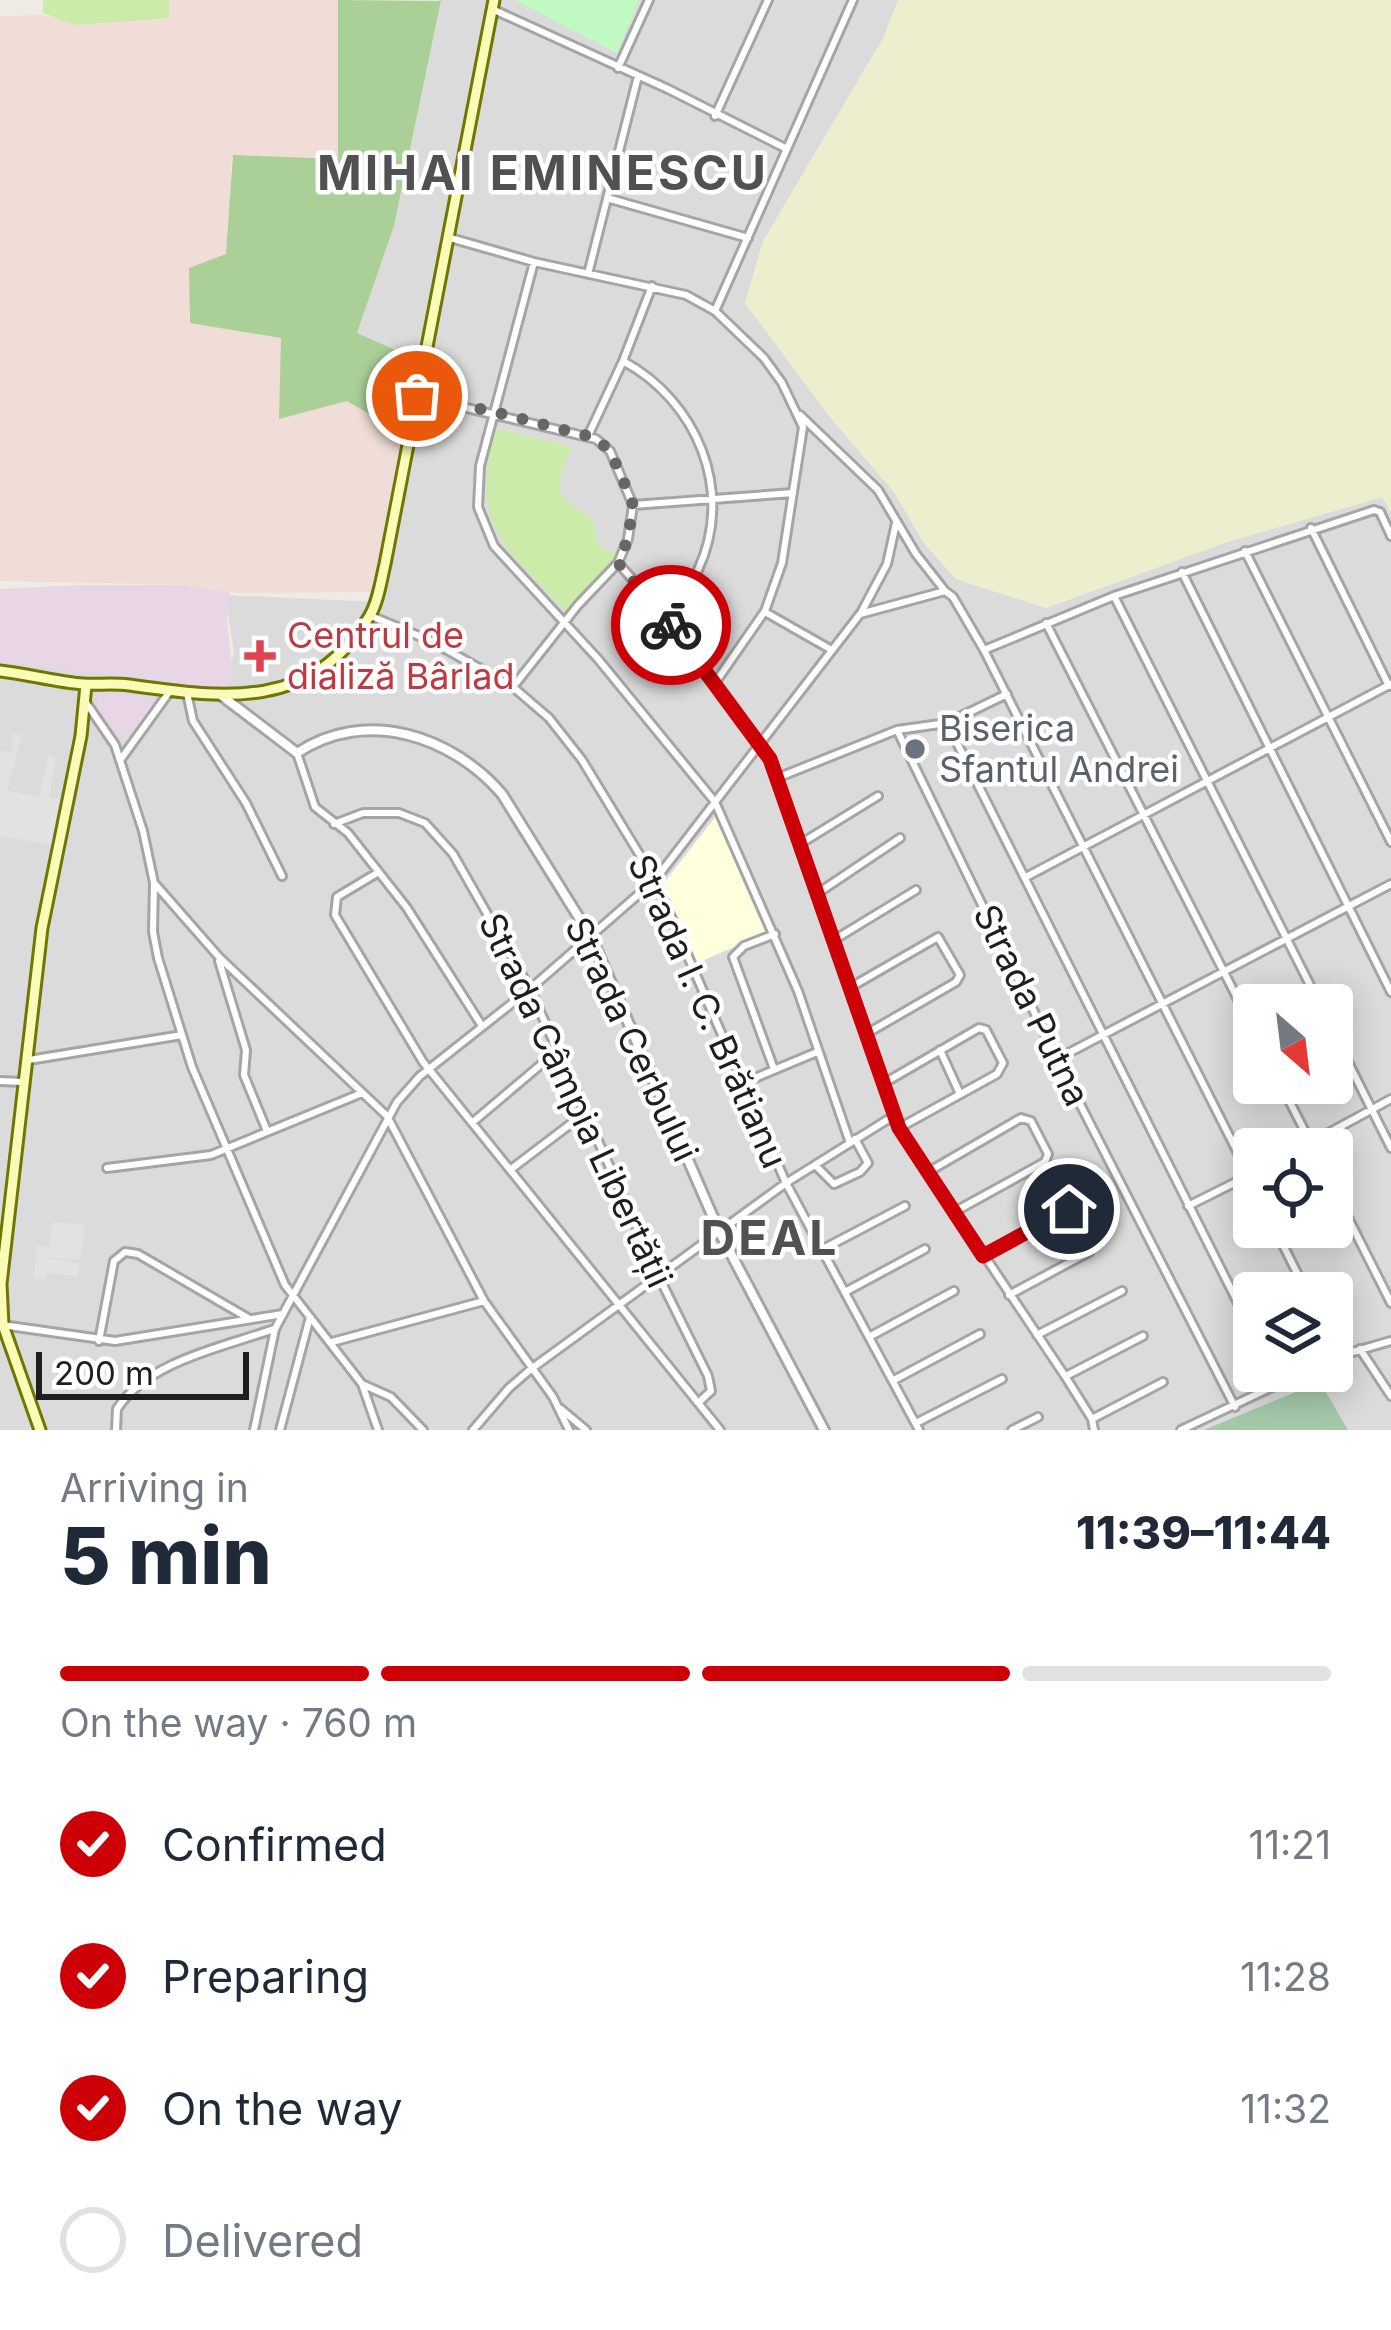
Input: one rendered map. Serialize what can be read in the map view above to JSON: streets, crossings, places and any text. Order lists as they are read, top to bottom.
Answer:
{
  "streets": {
    "street": [
      "Strada Putna",
      "Strada I. C. Brătianu",
      "Strada Cerbului",
      "Strada Câmpia Libertății"
    ]
  },
  "districts": ["MIHAI EMINESCU", "DEAL"],
  "places": {
    "health": ["Centrul de dializă Bârlad"],
    "other": ["Biserica Sfantul Andrei"]
  },
  "scale_bar": "200 m",
  "north": "bottom right",
  "page": {
    "scale": "200 m",
    "heading": ["5 min", "Arriving in", "11:39–11:44"],
    "bar": "On the way · 760 m",
    "list": [
      ["Confirmed", "11:21"],
      ["Preparing", "11:28"],
      ["On the way", "11:32"],
      "Delivered"
    ]
  }
}
